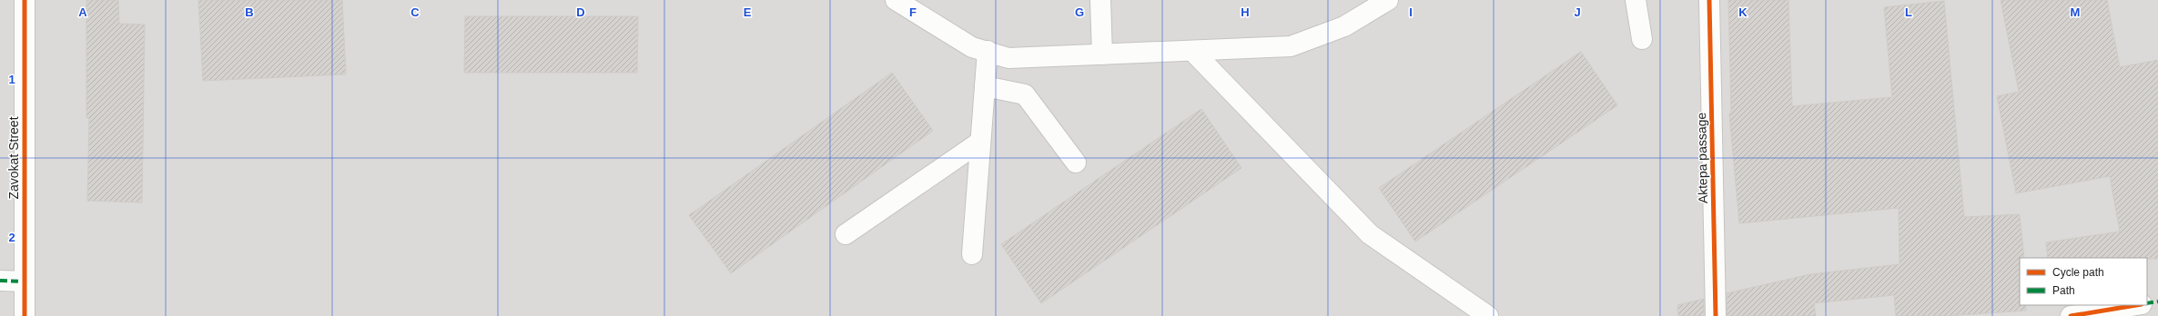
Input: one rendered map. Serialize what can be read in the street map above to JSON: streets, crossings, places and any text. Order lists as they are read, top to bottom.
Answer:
{
  "streets": {
    "street": ["Zavokat Street", "Aktepa passage"]
  },
  "legend": ["Cycle path", "Path"],
  "grid": {
    "columns": [
      "A",
      "B",
      "C",
      "D",
      "E",
      "F",
      "G",
      "H",
      "I",
      "J",
      "K",
      "L",
      "M"
    ],
    "rows": ["1", "2"]
  }
}
